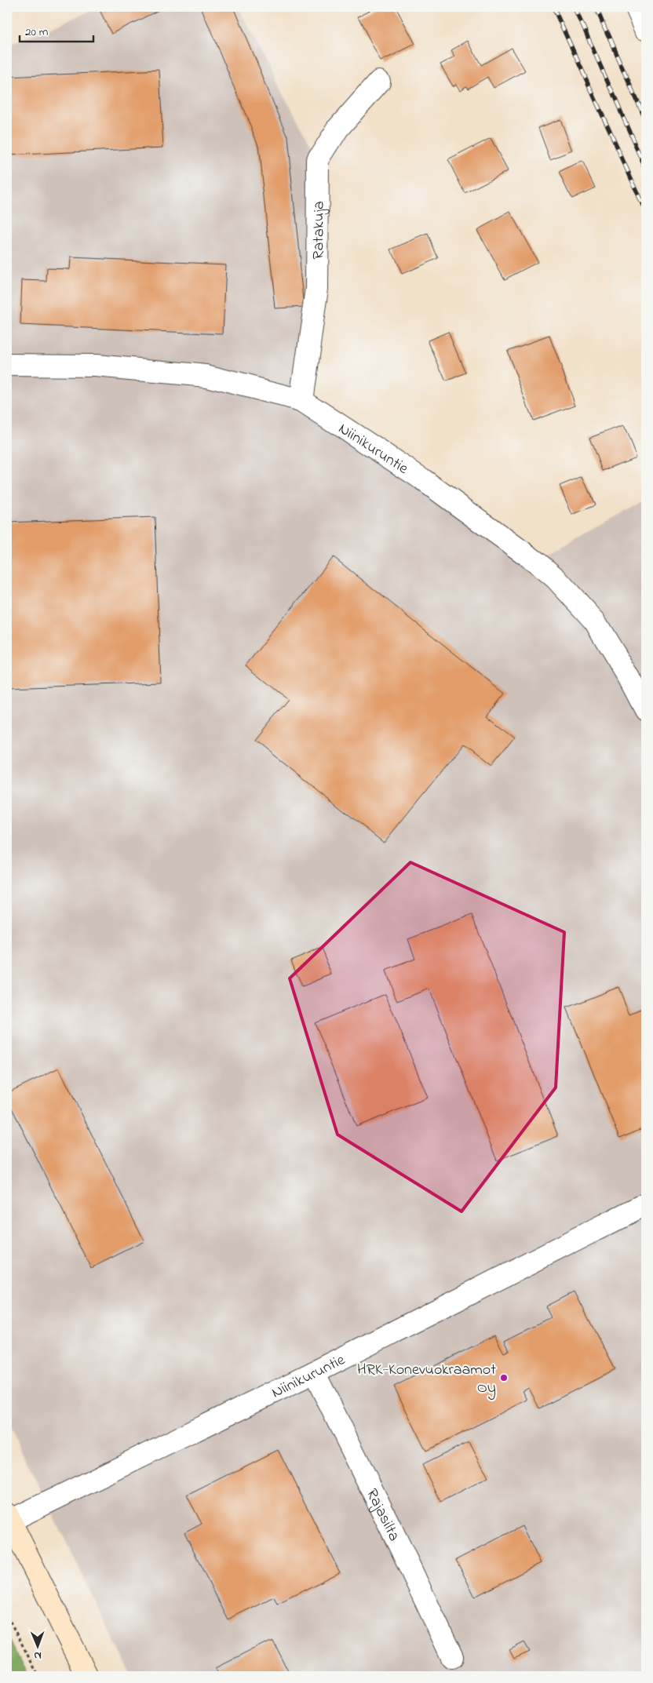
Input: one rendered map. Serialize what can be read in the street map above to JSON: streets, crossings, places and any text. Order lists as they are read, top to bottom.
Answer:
{
  "streets": {
    "street": ["Ratakuja", "Niinikuruntie", "Rajasilta"]
  },
  "crossings": [
    ["Ratakuja", "Niinikuruntie"],
    ["Niinikuruntie", "Rajasilta"]
  ],
  "places": ["HRK-Konevuokraamot Oy"],
  "scale_bar": "20 m",
  "north": "bottom"
}
